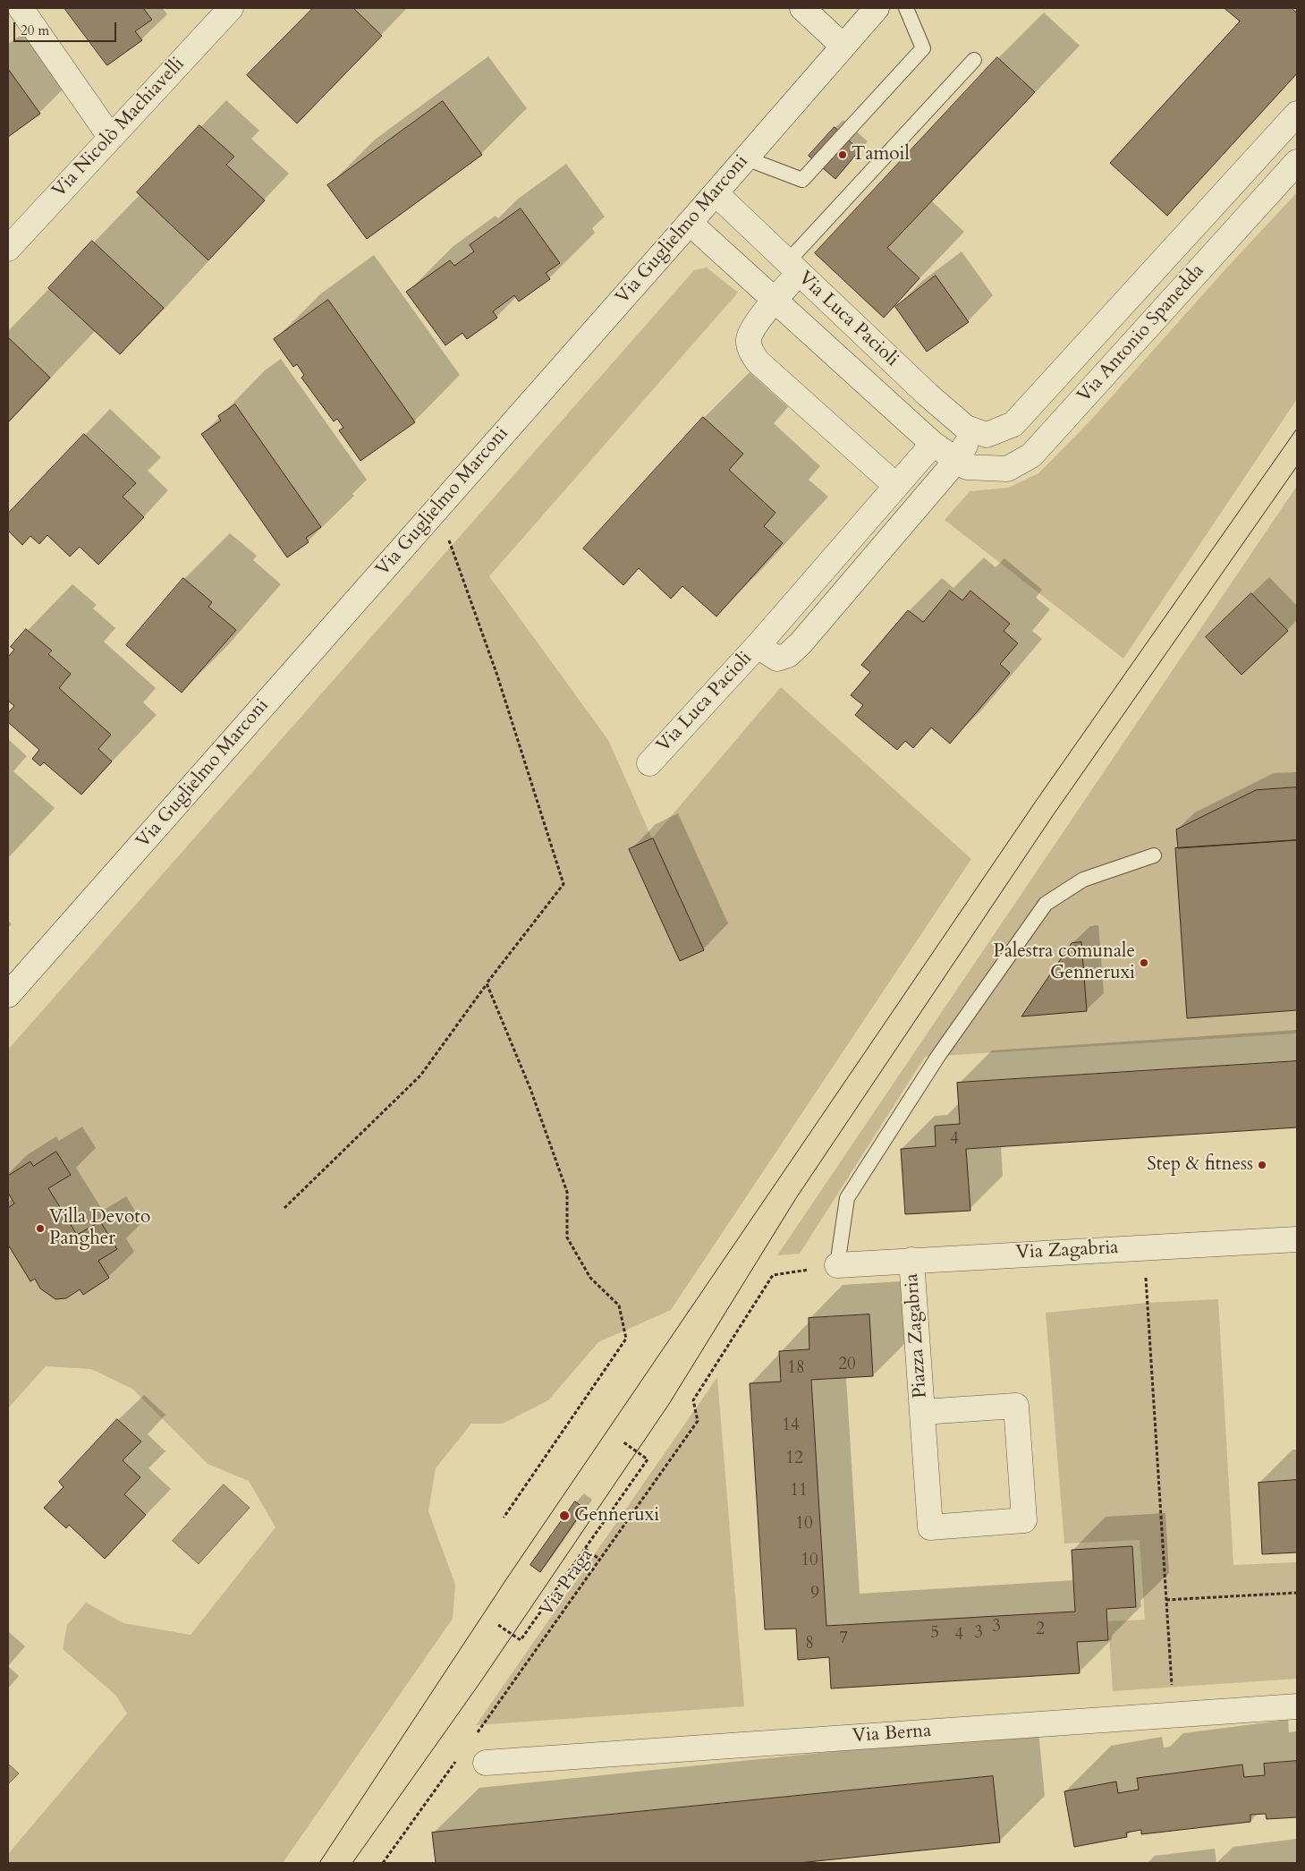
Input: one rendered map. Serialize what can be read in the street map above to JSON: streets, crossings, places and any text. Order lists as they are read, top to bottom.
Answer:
{
  "streets": {
    "street": [
      "Via Nicolò Machiavelli",
      "Via Guglielmo Marconi",
      "Via Luca Pacioli",
      "Via Antonio Spanedda",
      "Via Zagabria",
      "Piazza Zagabria",
      "Via Berna"
    ],
    "path": ["Via Praga"]
  },
  "crossings": [
    ["Via Guglielmo Marconi", "Via Luca Pacioli"],
    ["Via Luca Pacioli", "Via Antonio Spanedda"],
    ["Via Zagabria", "Piazza Zagabria"],
    ["Via Zagabria", "Via Praga"]
  ],
  "places": [
    "Tamoil",
    "Palestra comunale Genneruxi",
    "Step & fitness",
    "Villa Devoto Pangher",
    "Genneruxi"
  ],
  "house_numbers": [
    "4",
    "20",
    "18",
    "14",
    "12",
    "11",
    "10",
    "10",
    "9",
    "3",
    "2",
    "5",
    "3",
    "4",
    "7",
    "8"
  ],
  "scale_bar": "20 m"
}
